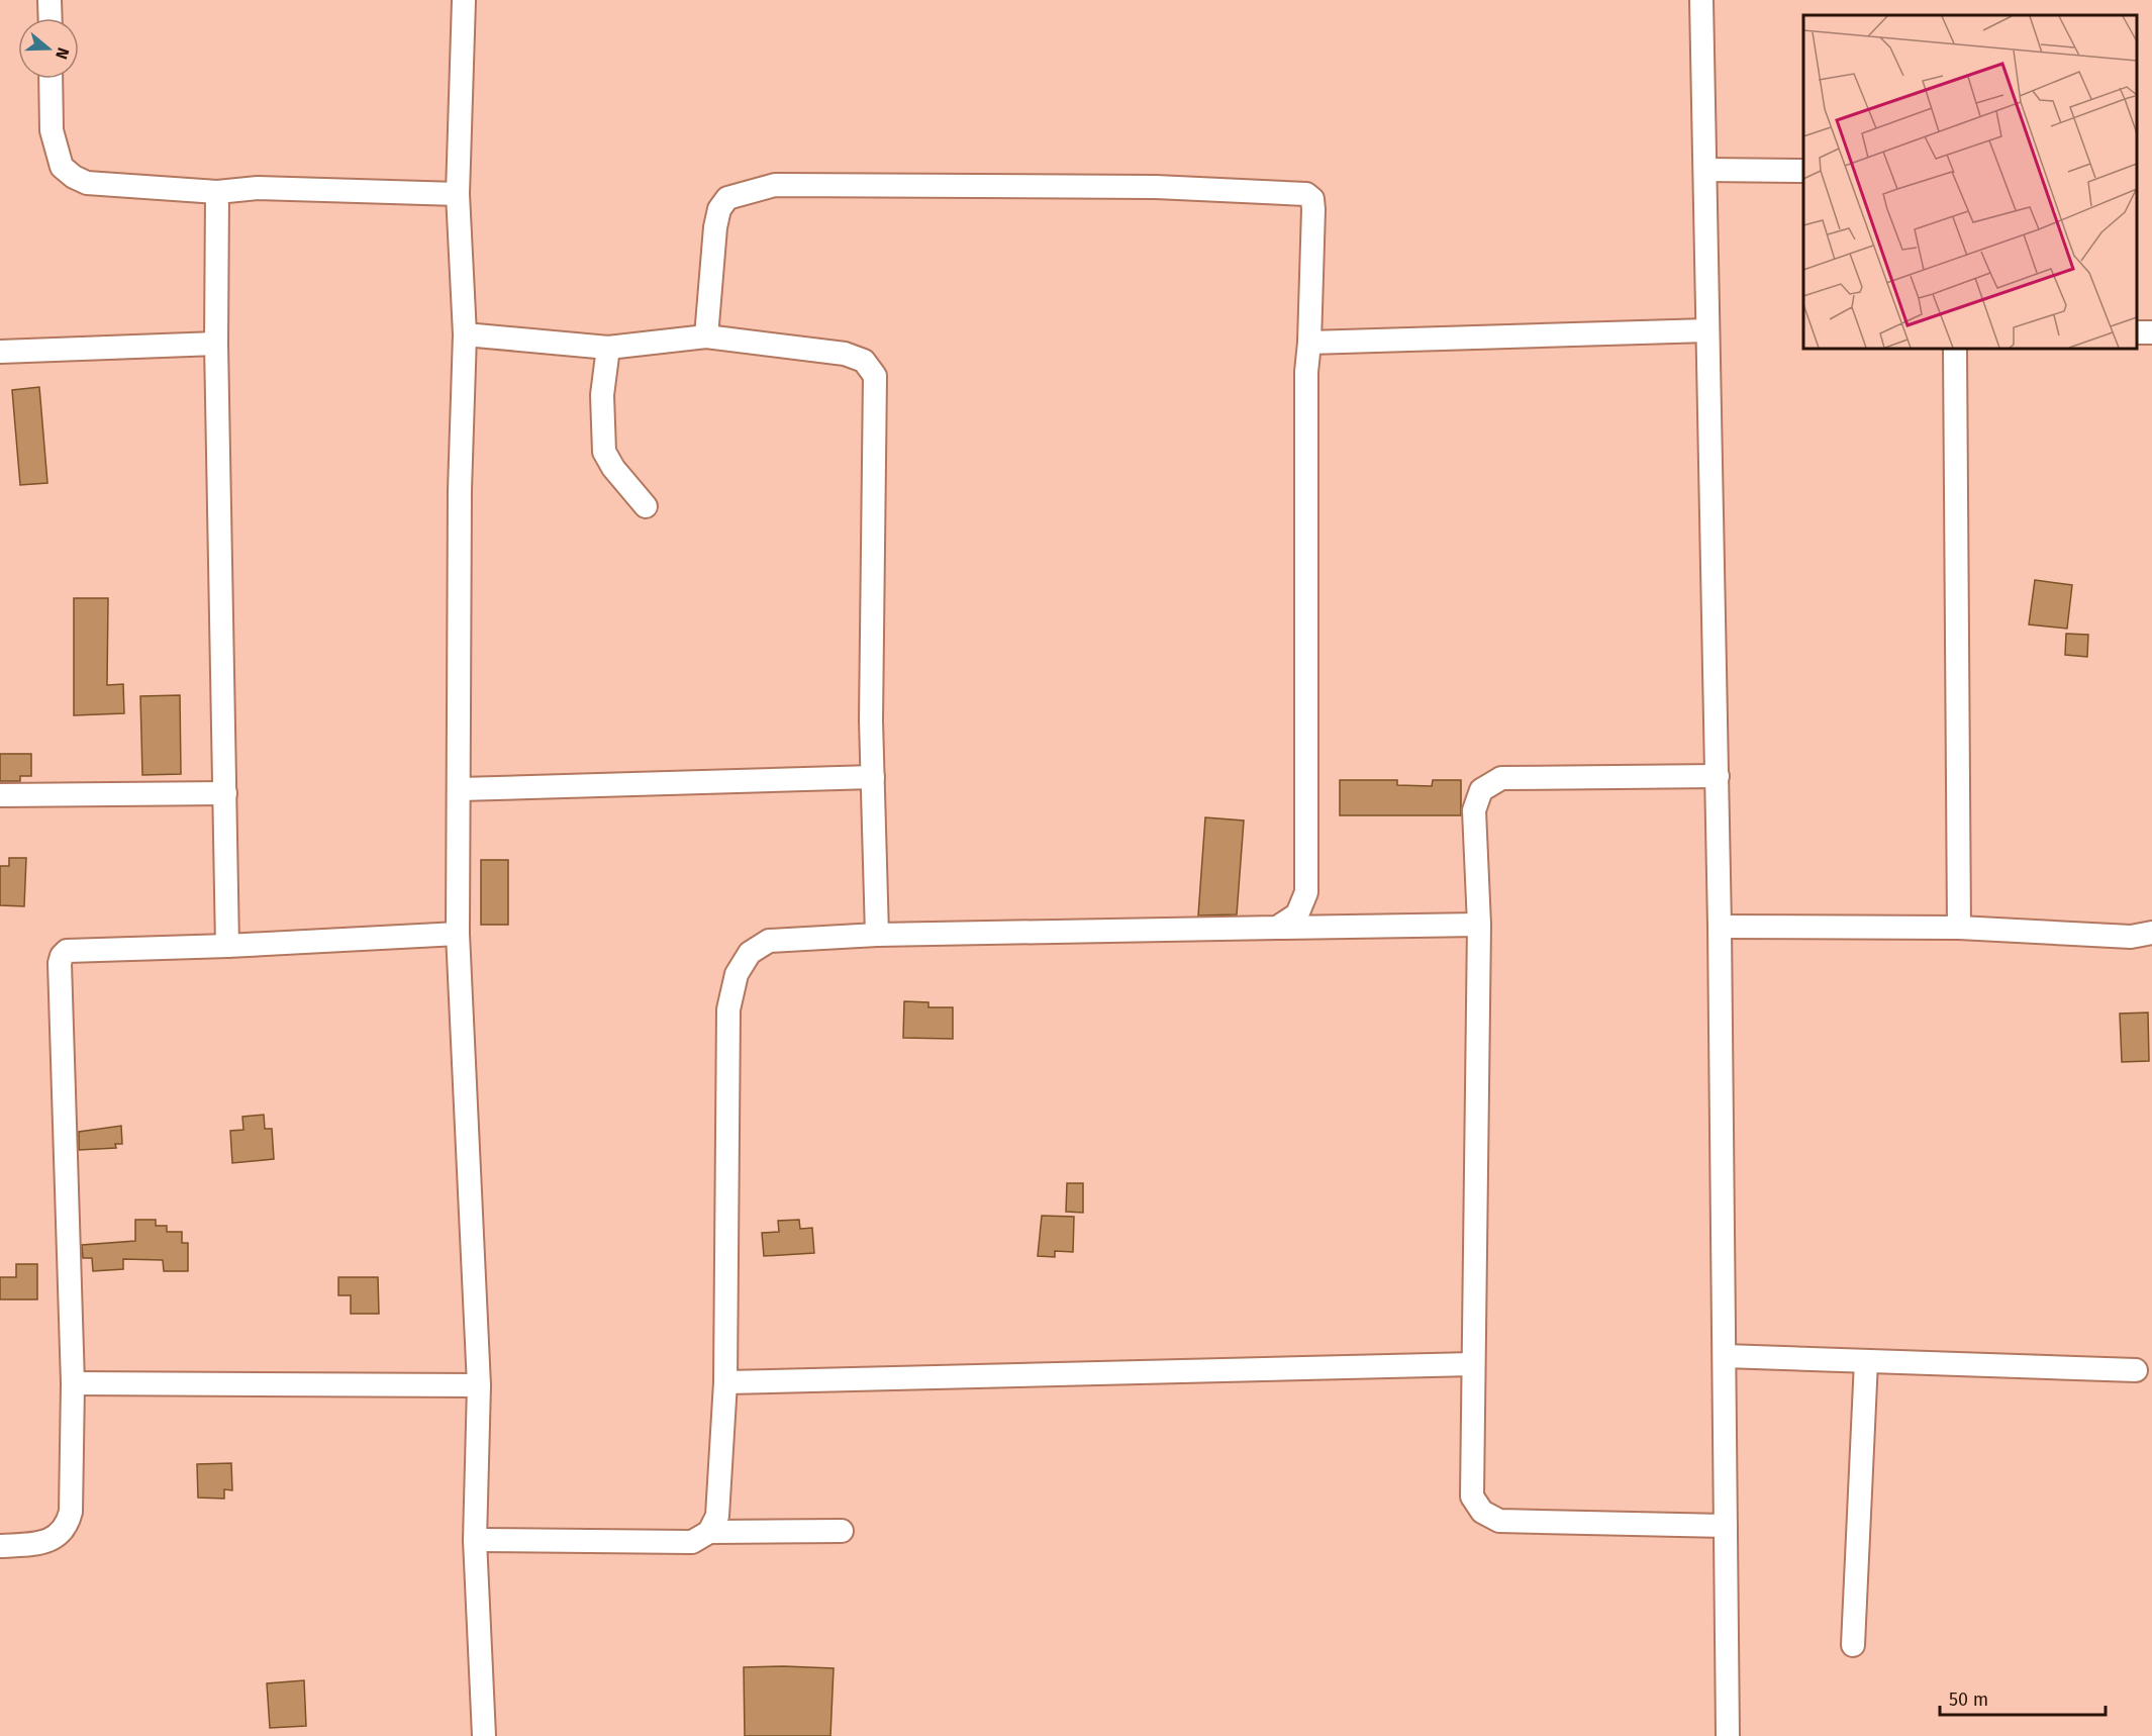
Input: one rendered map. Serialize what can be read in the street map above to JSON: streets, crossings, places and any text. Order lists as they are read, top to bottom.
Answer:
{
  "scale_bar": "50 m",
  "north": "right"
}
